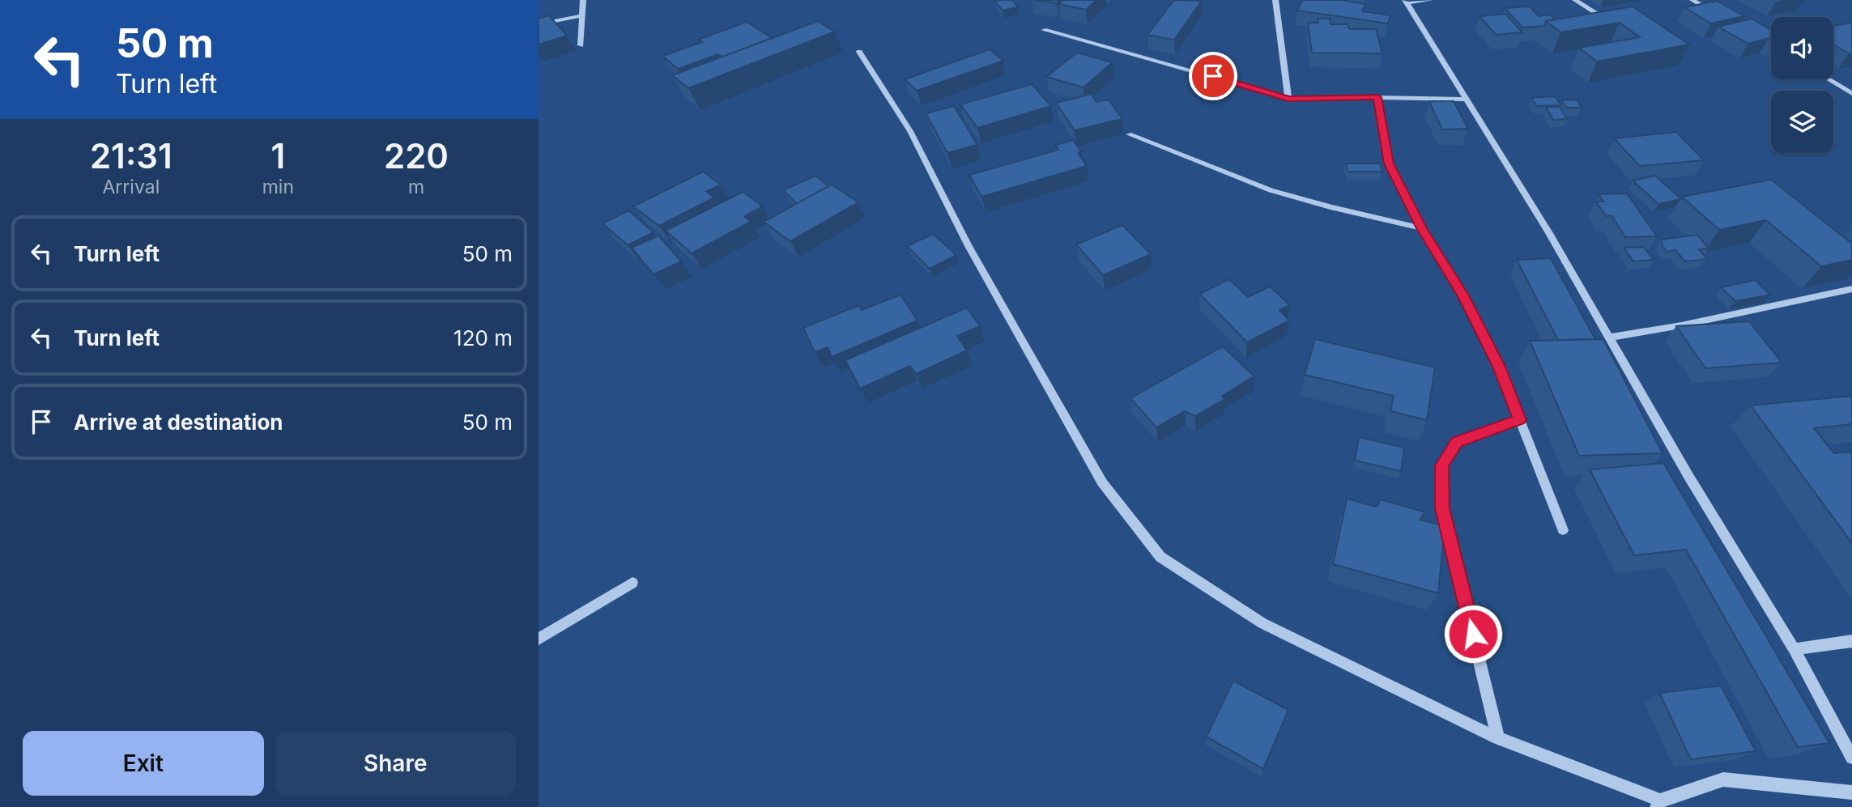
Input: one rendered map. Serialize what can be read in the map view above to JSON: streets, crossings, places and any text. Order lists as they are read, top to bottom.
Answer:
{
  "page": {
    "turn": ["50 m", "Turn left"],
    "eta": [
      "21:31",
      "Arrival",
      "1",
      "min",
      "220",
      "m"
    ],
    "list": [
      {
        "name": "Turn left",
        "value": "50 m"
      },
      {
        "name": "Turn left",
        "value": "120 m"
      },
      {
        "name": "Arrive at destination",
        "value": "50 m"
      }
    ],
    "buttons": ["Exit", "Share"]
  }
}
